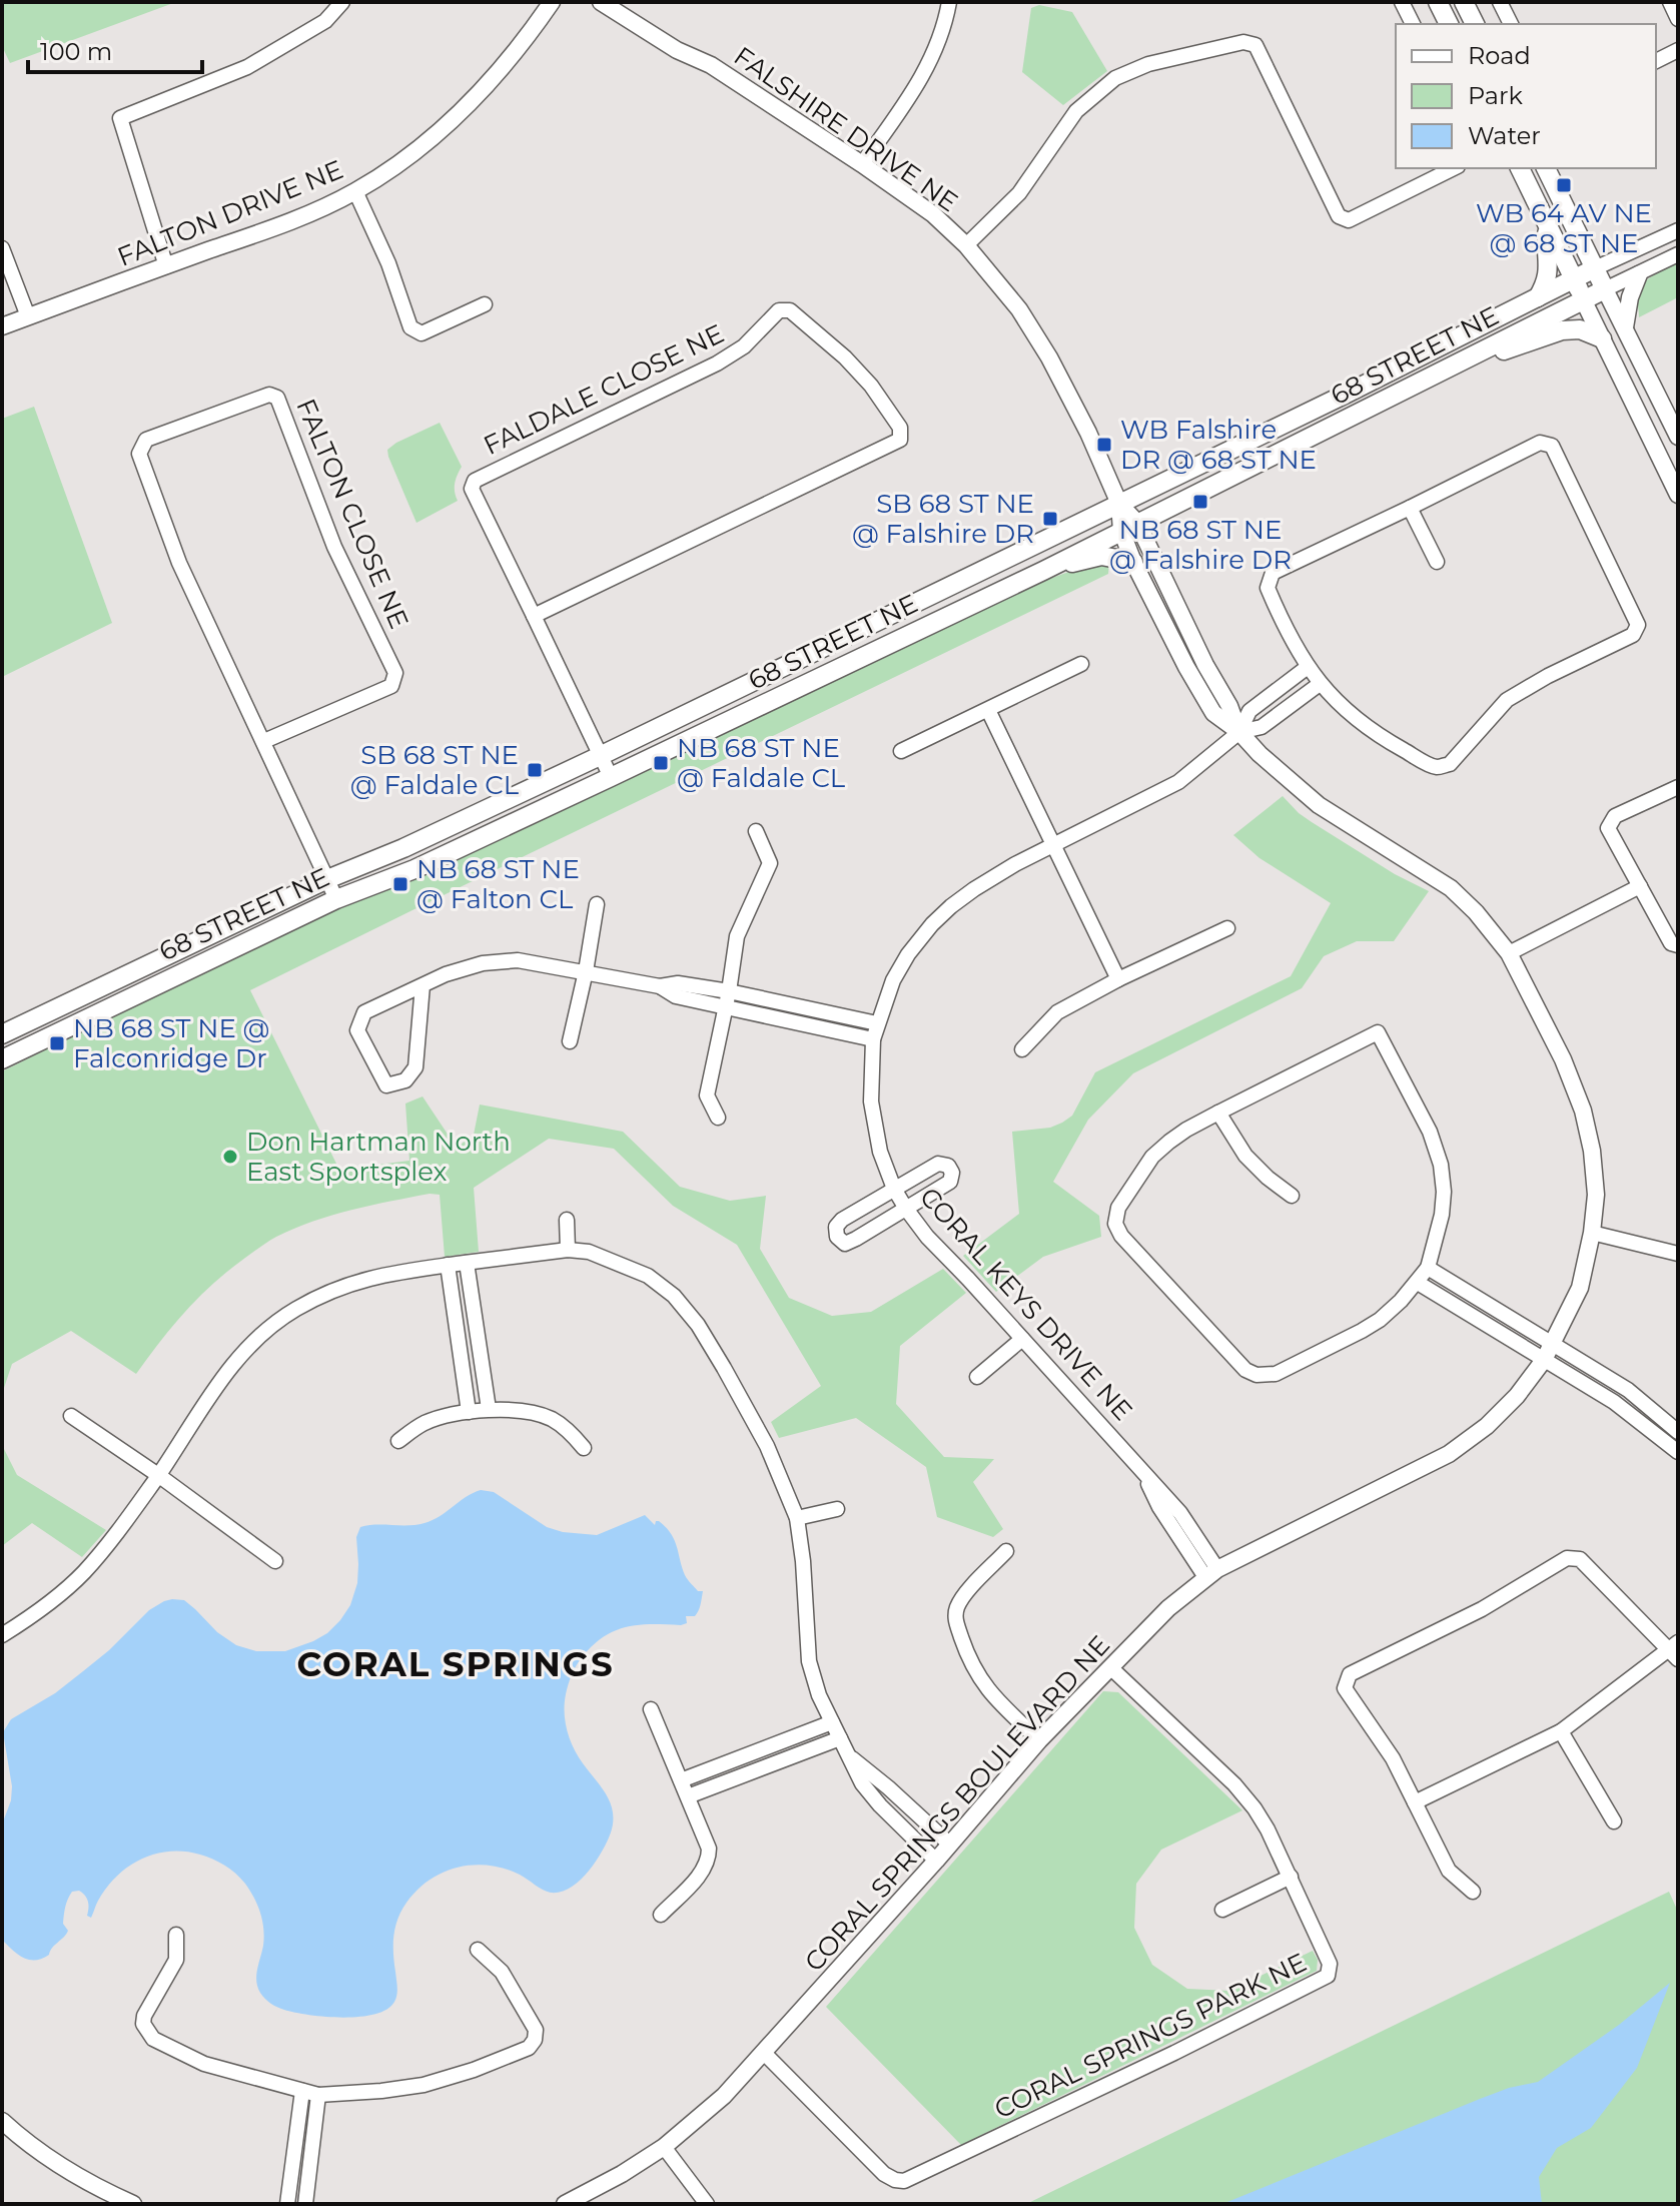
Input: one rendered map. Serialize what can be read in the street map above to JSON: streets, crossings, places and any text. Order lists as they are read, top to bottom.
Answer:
{
  "streets": {
    "main road": ["68 STREET NE"],
    "street": [
      "FALSHIRE DRIVE NE",
      "FALTON DRIVE NE",
      "FALDALE CLOSE NE",
      "FALTON CLOSE NE",
      "CORAL KEYS DRIVE NE",
      "CORAL SPRINGS BOULEVARD NE",
      "CORAL SPRINGS PARK NE"
    ]
  },
  "crossings": [
    ["FALSHIRE DRIVE NE", "68 STREET NE"],
    ["FALSHIRE DRIVE NE", "CORAL SPRINGS BOULEVARD NE"],
    ["68 STREET NE", "FALDALE CLOSE NE"],
    ["68 STREET NE", "FALTON CLOSE NE"],
    ["68 STREET NE", "CORAL SPRINGS BOULEVARD NE"],
    ["CORAL KEYS DRIVE NE", "CORAL SPRINGS BOULEVARD NE"],
    ["CORAL SPRINGS BOULEVARD NE", "CORAL SPRINGS PARK NE"]
  ],
  "districts": ["CORAL SPRINGS"],
  "places": {
    "transit": [
      "WB 64 AV NE @ 68 ST NE",
      "WB Falshire DR @ 68 ST NE",
      "NB 68 ST NE @ Falshire DR",
      "SB 68 ST NE @ Falshire DR",
      "NB 68 ST NE @ Faldale CL",
      "SB 68 ST NE @ Faldale CL",
      "NB 68 ST NE @ Falton CL",
      "NB 68 ST NE @ Falconridge Dr"
    ],
    "other": ["Don Hartman North East Sportsplex"]
  },
  "legend": ["Road", "Park", "Water"],
  "scale_bar": "100 m"
}
